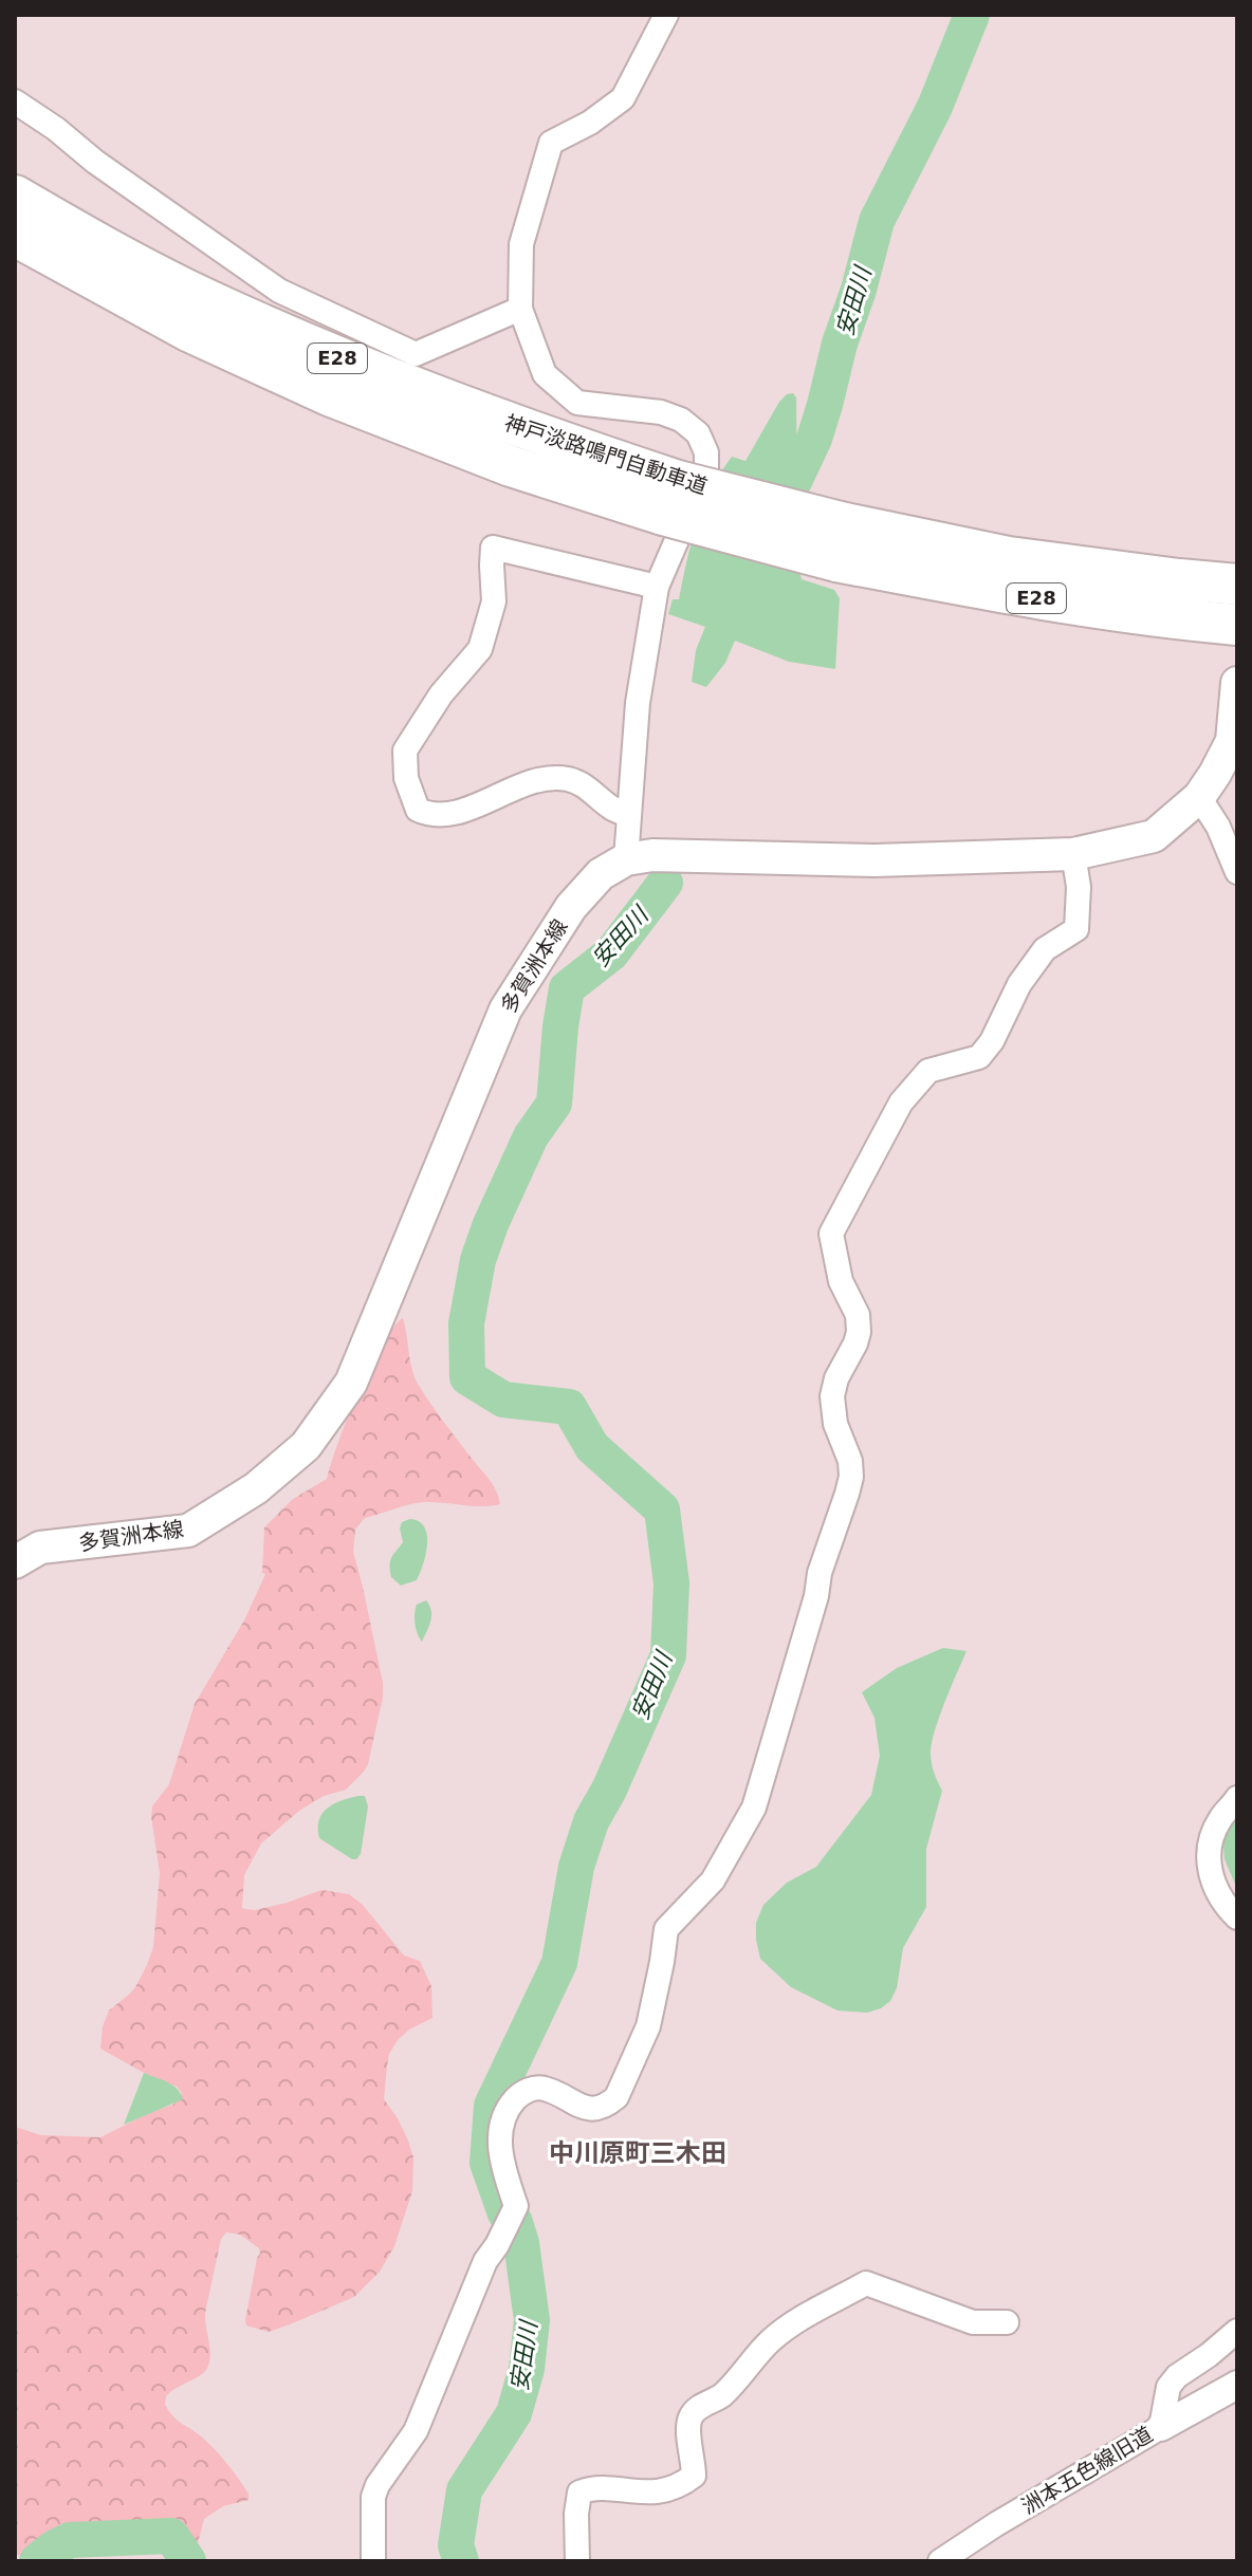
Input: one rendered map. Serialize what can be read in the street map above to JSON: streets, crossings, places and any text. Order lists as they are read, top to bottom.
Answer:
{
  "streets": {
    "highway": ["E28", "神戸淡路鳴門自動車道"],
    "main road": ["多賀洲本線"],
    "street": ["洲本五色線旧道"]
  },
  "districts": ["中川原町三木田"],
  "water": ["安田川"]
}
